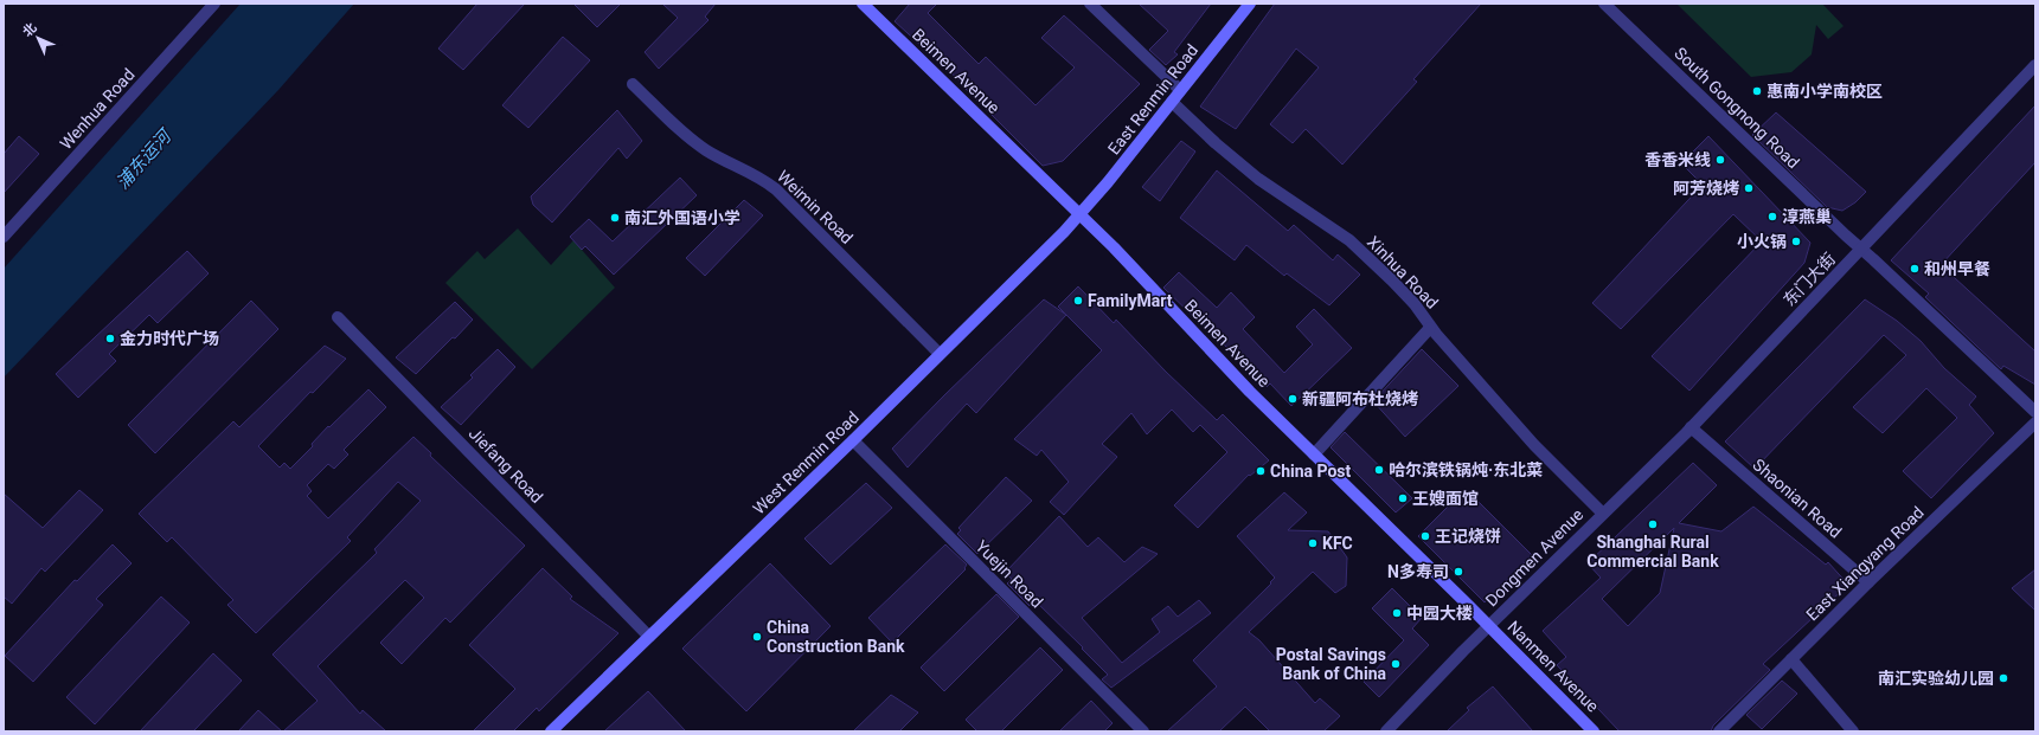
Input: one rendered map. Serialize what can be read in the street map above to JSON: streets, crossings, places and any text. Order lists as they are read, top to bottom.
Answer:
{
  "streets": {
    "street": [
      "Beimen Avenue",
      "East Renmin Road",
      "South Gongnong Road",
      "Wenhua Road",
      "Weimin Road",
      "Xinhua Road",
      "东门大街",
      "West Renmin Road",
      "Jiefang Road",
      "Shaonian Road",
      "Dongmen Avenue",
      "East Xiangyang Road",
      "Yuejin Road",
      "Nanmen Avenue"
    ]
  },
  "crossings": [
    ["Beimen Avenue", "East Renmin Road"],
    ["Beimen Avenue", "West Renmin Road"],
    ["Beimen Avenue", "Dongmen Avenue"],
    ["Beimen Avenue", "Nanmen Avenue"],
    ["East Renmin Road", "Xinhua Road"],
    ["East Renmin Road", "West Renmin Road"],
    ["South Gongnong Road", "东门大街"],
    ["Weimin Road", "West Renmin Road"],
    ["Xinhua Road", "东门大街"],
    ["Xinhua Road", "Dongmen Avenue"],
    ["东门大街", "Shaonian Road"],
    ["东门大街", "Dongmen Avenue"],
    ["West Renmin Road", "Jiefang Road"],
    ["West Renmin Road", "Yuejin Road"],
    ["Shaonian Road", "East Xiangyang Road"],
    ["Dongmen Avenue", "Nanmen Avenue"]
  ],
  "water": ["浦东运河"],
  "places": [
    "惠南小学南校区",
    "香香米线",
    "阿芳烧烤",
    "淳燕巢",
    "南汇外国语小学",
    "小火锅",
    "和州早餐",
    "FamilyMart",
    "金力时代广场",
    "新疆阿布杜烧烤",
    "哈尔滨铁锅炖·东北菜",
    "China Post",
    "王嫂面馆",
    "Shanghai Rural Commercial Bank",
    "王记烧饼",
    "KFC",
    "N多寿司",
    "中园大楼",
    "China Construction Bank",
    "Postal Savings Bank of China",
    "南汇实验幼儿园"
  ],
  "north": "top left"
}
